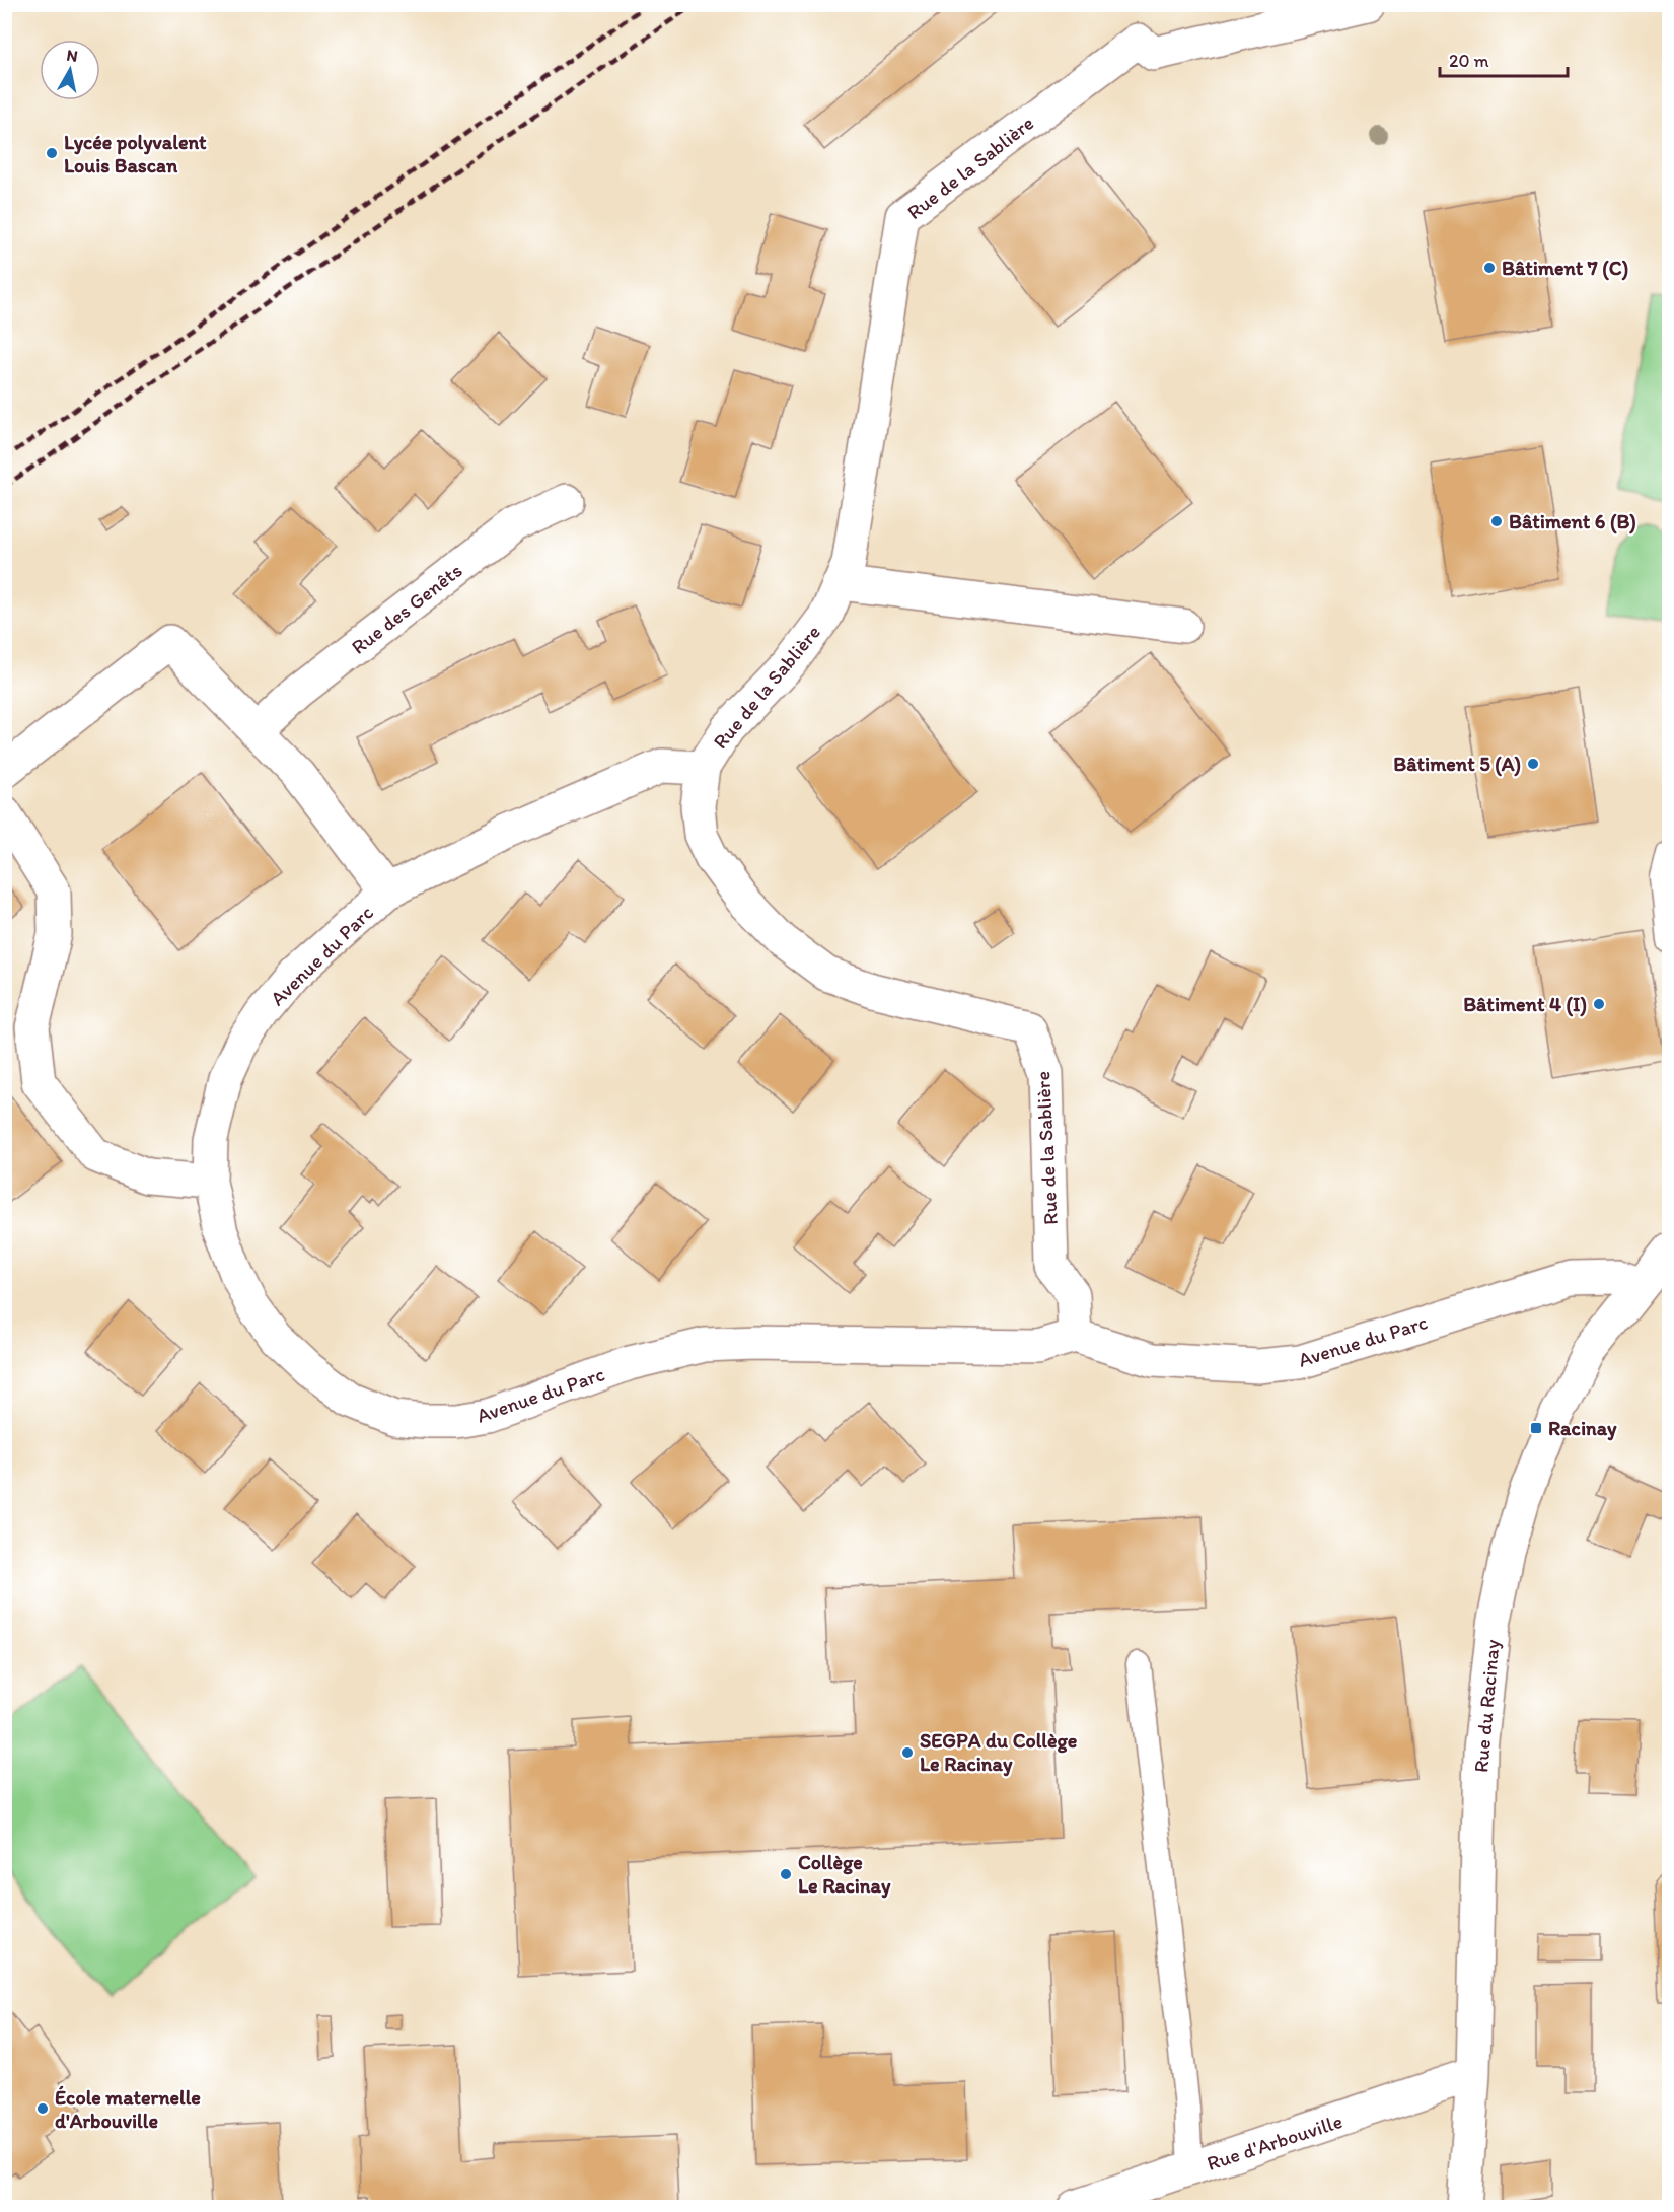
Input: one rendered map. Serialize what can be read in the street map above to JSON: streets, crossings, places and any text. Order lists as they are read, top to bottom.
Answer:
{
  "streets": {
    "street": [
      "Rue de la Sablière",
      "Rue des Genêts",
      "Avenue du Parc",
      "Rue du Racinay",
      "Rue d'Arbouville"
    ]
  },
  "crossings": [
    ["Rue de la Sablière", "Avenue du Parc"],
    ["Avenue du Parc", "Rue du Racinay"],
    ["Rue du Racinay", "Rue d'Arbouville"]
  ],
  "places": {
    "other": [
      "Lycée polyvalent Louis Bascan",
      "Bâtiment 7 (C)",
      "Bâtiment 6 (B)",
      "Bâtiment 5 (A)",
      "Bâtiment 4 (I)",
      "SEGPA du Collège Le Racinay",
      "Collège Le Racinay",
      "École maternelle d'Arbouville"
    ],
    "transit": ["Racinay"]
  },
  "scale_bar": "20 m",
  "north": "top"
}
